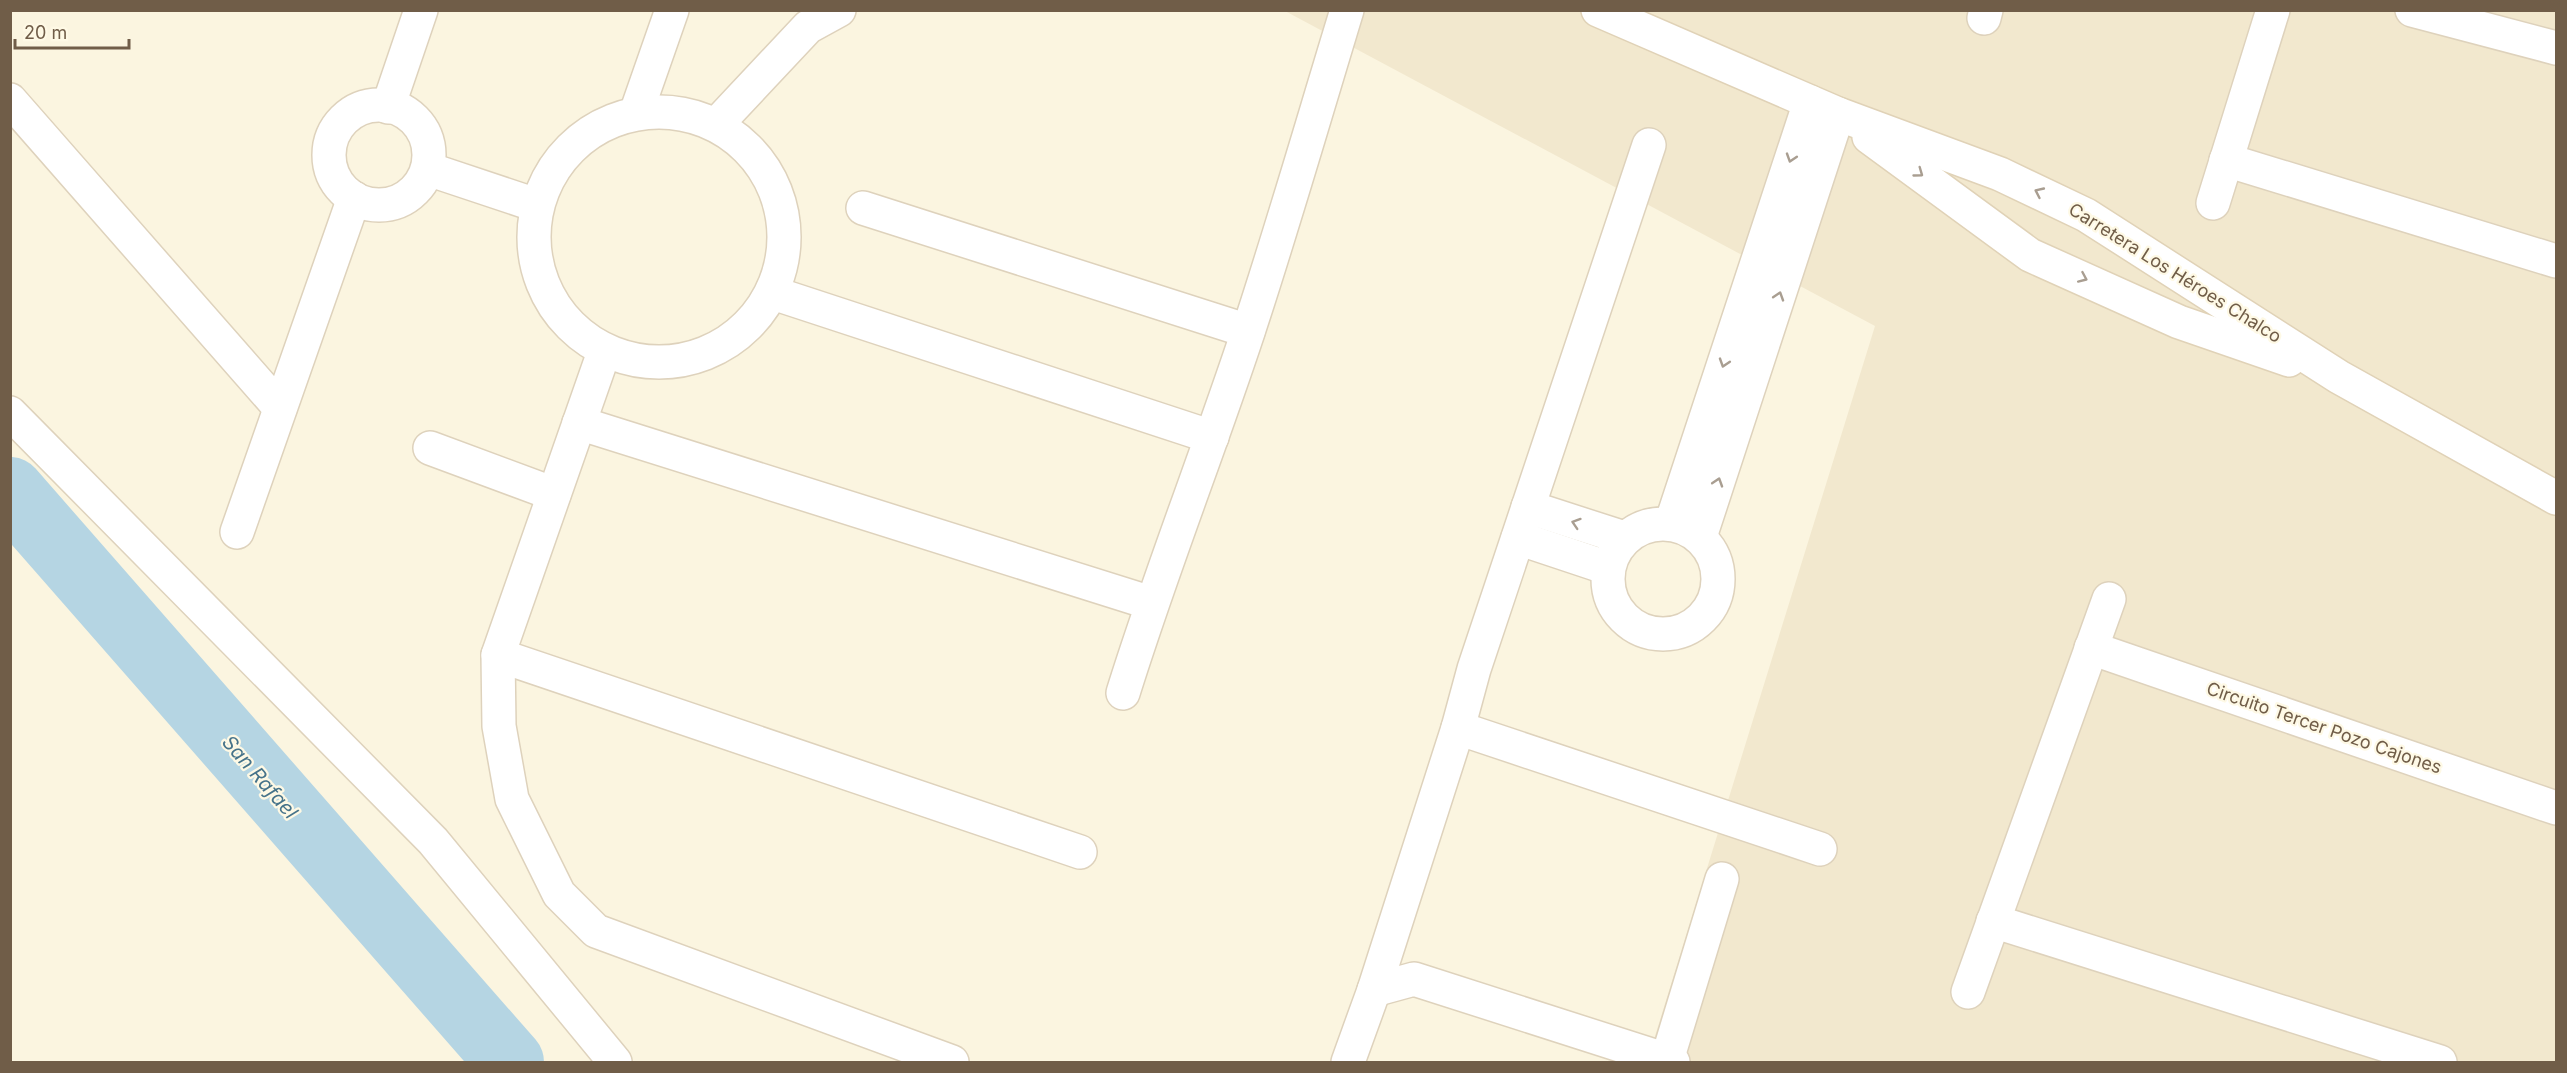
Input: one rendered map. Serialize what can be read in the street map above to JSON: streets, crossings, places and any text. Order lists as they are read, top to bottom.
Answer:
{
  "streets": {
    "street": ["Carretera Los Héroes Chalco", "Circuito Tercer Pozo Cajones"]
  },
  "water": ["San Rafael"],
  "scale_bar": "20 m"
}
